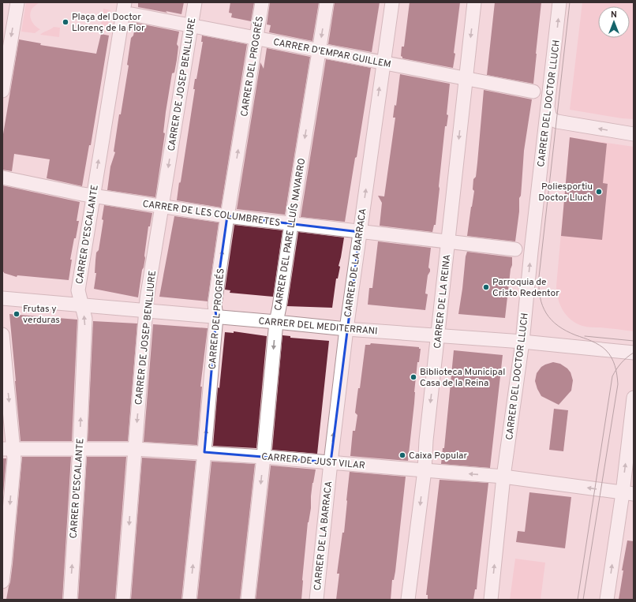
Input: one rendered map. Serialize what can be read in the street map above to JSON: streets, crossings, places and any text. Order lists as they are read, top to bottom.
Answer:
{
  "streets": {
    "street": [
      "CARRER D'EMPAR GUILLEM",
      "CARRER DEL PROGRÉS",
      "CARRER DE JOSEP BENLLIURE",
      "CARRER DEL DOCTOR LLUCH",
      "CARRER DE LES COLUMBRETES",
      "CARRER D'ESCALANTE",
      "CARRER DEL PARE LLUÍS NAVARRO",
      "CARRER DE LA BARRACA",
      "CARRER DE LA REINA",
      "CARRER DEL MEDITERRANI",
      "CARRER DE JUST VILAR"
    ]
  },
  "crossings": [
    ["CARRER D'EMPAR GUILLEM", "CARRER DEL PROGRÉS"],
    ["CARRER D'EMPAR GUILLEM", "CARRER DE JOSEP BENLLIURE"],
    ["CARRER D'EMPAR GUILLEM", "CARRER DEL PARE LLUÍS NAVARRO"],
    ["CARRER D'EMPAR GUILLEM", "CARRER DE LA BARRACA"],
    ["CARRER D'EMPAR GUILLEM", "CARRER DE LA REINA"],
    ["CARRER DEL PROGRÉS", "CARRER DE LES COLUMBRETES"],
    ["CARRER DEL PROGRÉS", "CARRER DEL MEDITERRANI"],
    ["CARRER DEL PROGRÉS", "CARRER DE JUST VILAR"],
    ["CARRER DE JOSEP BENLLIURE", "CARRER DE LES COLUMBRETES"],
    ["CARRER DE JOSEP BENLLIURE", "CARRER DEL MEDITERRANI"],
    ["CARRER DE JOSEP BENLLIURE", "CARRER DE JUST VILAR"],
    ["CARRER DEL DOCTOR LLUCH", "CARRER DEL MEDITERRANI"],
    ["CARRER DEL DOCTOR LLUCH", "CARRER DE JUST VILAR"],
    ["CARRER DE LES COLUMBRETES", "CARRER D'ESCALANTE"],
    ["CARRER DE LES COLUMBRETES", "CARRER DEL PARE LLUÍS NAVARRO"],
    ["CARRER DE LES COLUMBRETES", "CARRER DE LA BARRACA"],
    ["CARRER DE LES COLUMBRETES", "CARRER DE LA REINA"],
    ["CARRER D'ESCALANTE", "CARRER DEL MEDITERRANI"],
    ["CARRER D'ESCALANTE", "CARRER DE JUST VILAR"],
    ["CARRER DEL PARE LLUÍS NAVARRO", "CARRER DEL MEDITERRANI"],
    ["CARRER DEL PARE LLUÍS NAVARRO", "CARRER DE JUST VILAR"],
    ["CARRER DE LA BARRACA", "CARRER DEL MEDITERRANI"],
    ["CARRER DE LA BARRACA", "CARRER DE JUST VILAR"],
    ["CARRER DE LA REINA", "CARRER DEL MEDITERRANI"],
    ["CARRER DE LA REINA", "CARRER DE JUST VILAR"]
  ],
  "one_way": [
    "CARRER DEL PROGRÉS",
    "CARRER DE JOSEP BENLLIURE",
    "CARRER DEL DOCTOR LLUCH",
    "CARRER DEL PARE LLUÍS NAVARRO",
    "CARRER DE LA BARRACA",
    "CARRER DE LA REINA"
  ],
  "places": [
    "Plaça del Doctor Llorenç de la Flor",
    "Poliesportiu Doctor Lluch",
    "Parroquia de Cristo Redentor",
    "Frutas y verduras",
    "Biblioteca Municipal Casa de la Reina",
    "Caixa Popular"
  ],
  "north": "top"
}
